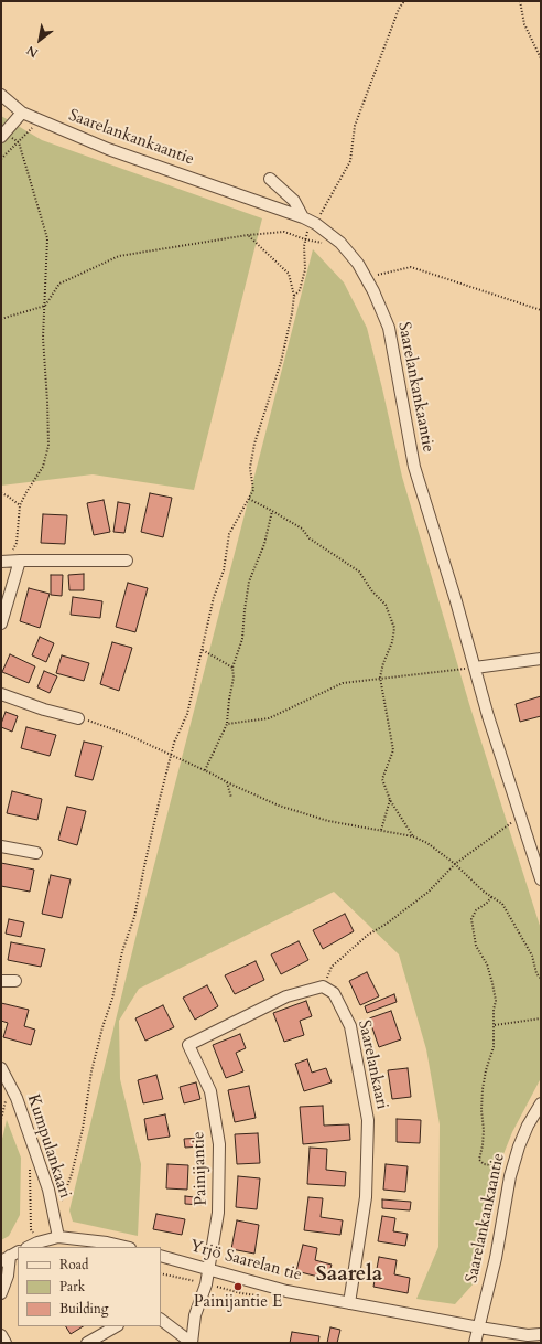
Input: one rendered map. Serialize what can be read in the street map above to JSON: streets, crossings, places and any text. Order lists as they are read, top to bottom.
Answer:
{
  "streets": {
    "street": [
      "Saarelankankaantie",
      "Saarelankaari",
      "Kumpulankaari",
      "Painijantie",
      "Yrjö Saarelan tie"
    ]
  },
  "crossings": [
    ["Saarelankankaantie", "Yrjö Saarelan tie"],
    ["Saarelankaari", "Painijantie"],
    ["Saarelankaari", "Yrjö Saarelan tie"],
    ["Painijantie", "Yrjö Saarelan tie"]
  ],
  "districts": ["Saarela"],
  "places": ["Painijantie E"],
  "legend": ["Road", "Park", "Building"],
  "north": "bottom left"
}
